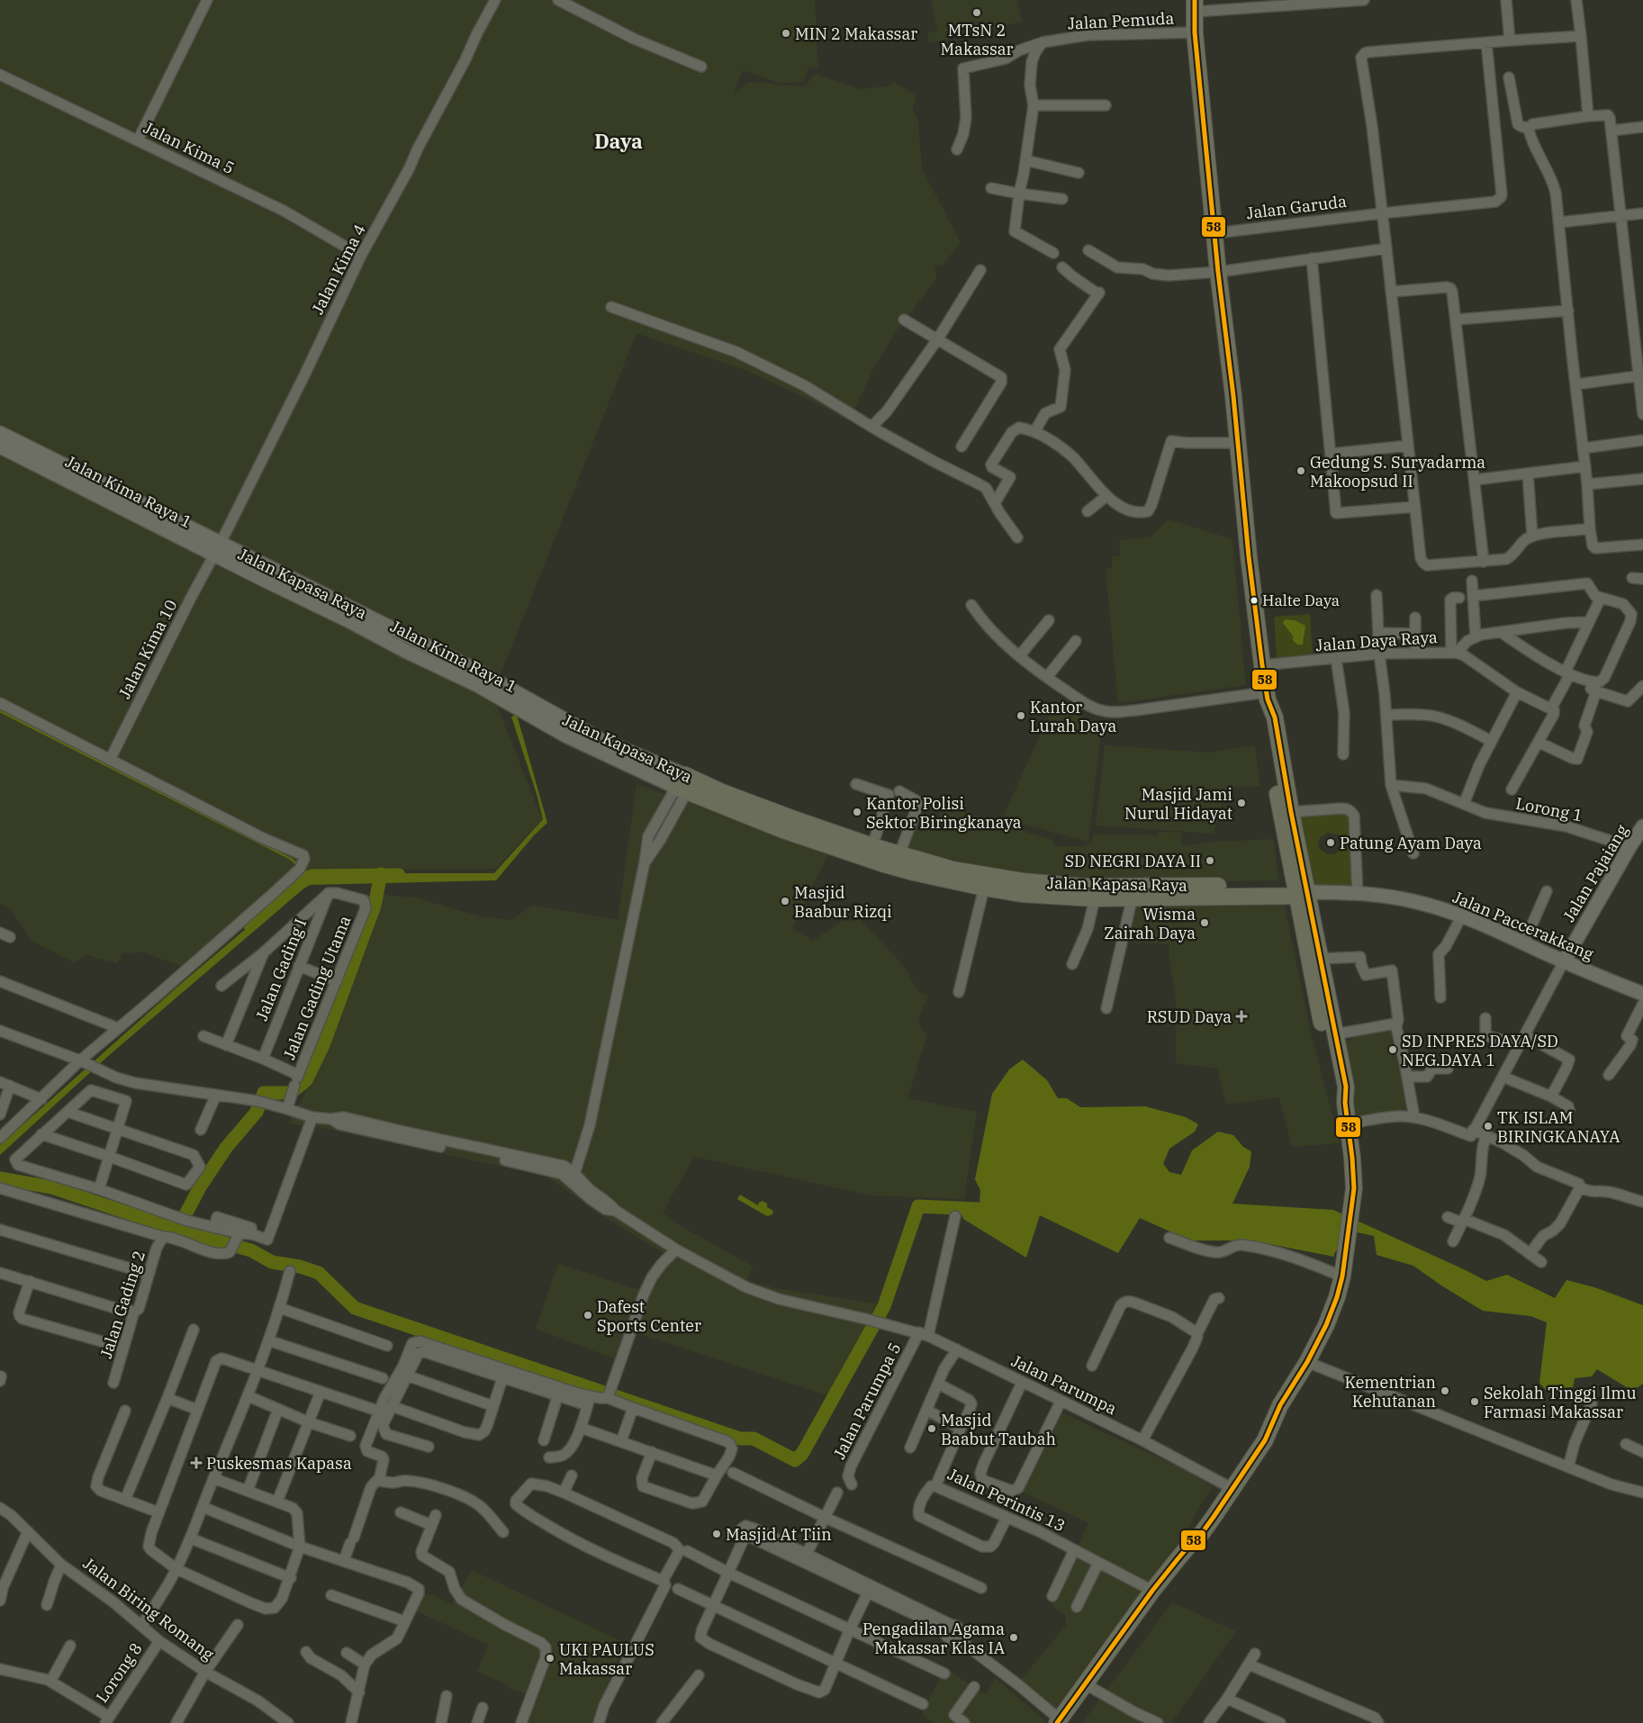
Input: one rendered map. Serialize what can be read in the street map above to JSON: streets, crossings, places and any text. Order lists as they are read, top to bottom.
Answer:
{
  "streets": {
    "highway": ["Jalan Kapasa Raya"],
    "main road": ["Jalan Kima Raya 1", "Jalan Pajaiang", "Jalan Paccerakkang"],
    "street": [
      "Jalan Pemuda",
      "Jalan Kima 5",
      "Jalan Garuda",
      "Jalan Kima 4",
      "Jalan Daya Raya",
      "Jalan Kima 10",
      "Lorong 1",
      "Jalan Gading I",
      "Jalan Gading Utama",
      "Jalan Gading 2",
      "Jalan Parumpa",
      "Jalan Parumpa 5",
      "Jalan Perintis 13",
      "Jalan Biring Romang",
      "Lorong 8"
    ]
  },
  "crossings": [
    ["Jalan Kima 5", "Jalan Kima 4"],
    ["Jalan Kima 4", "Jalan Kima Raya 1"],
    ["Jalan Kima 4", "Jalan Kapasa Raya"],
    ["Jalan Kima 4", "Jalan Kima 10"],
    ["Jalan Kima Raya 1", "Jalan Kapasa Raya"],
    ["Jalan Kima Raya 1", "Jalan Kima 10"],
    ["Jalan Kapasa Raya", "Jalan Kima 10"],
    ["Jalan Kapasa Raya", "Jalan Paccerakkang"],
    ["Lorong 1", "Jalan Pajaiang"],
    ["Jalan Pajaiang", "Jalan Paccerakkang"],
    ["Jalan Gading I", "Jalan Gading Utama"],
    ["Jalan Parumpa", "Jalan Parumpa 5"],
    ["Jalan Biring Romang", "Lorong 8"]
  ],
  "districts": ["Daya"],
  "places": {
    "other": [
      "MTsN 2 Makassar",
      "MIN 2 Makassar",
      "Gedung S. Suryadarma Makoopsud II",
      "Halte Daya",
      "Kantor Lurah Daya",
      "Masjid Jami Nurul Hidayat",
      "Kantor Polisi Sektor Biringkanaya",
      "Patung Ayam Daya",
      "SD NEGRI DAYA II",
      "Masjid Baabur Rizqi",
      "Wisma Zairah Daya",
      "SD INPRES DAYA/SD NEG.DAYA 1",
      "TK ISLAM BIRINGKANAYA",
      "Dafest Sports Center",
      "Kementrian Kehutanan",
      "Sekolah Tinggi Ilmu Farmasi Makassar",
      "Masjid Baabut Taubah",
      "Masjid At Tiin",
      "Pengadilan Agama Makassar Klas IA",
      "UKI PAULUS Makassar"
    ],
    "health": ["RSUD Daya", "Puskesmas Kapasa"]
  },
  "lines": ["transit line 58"]
}
